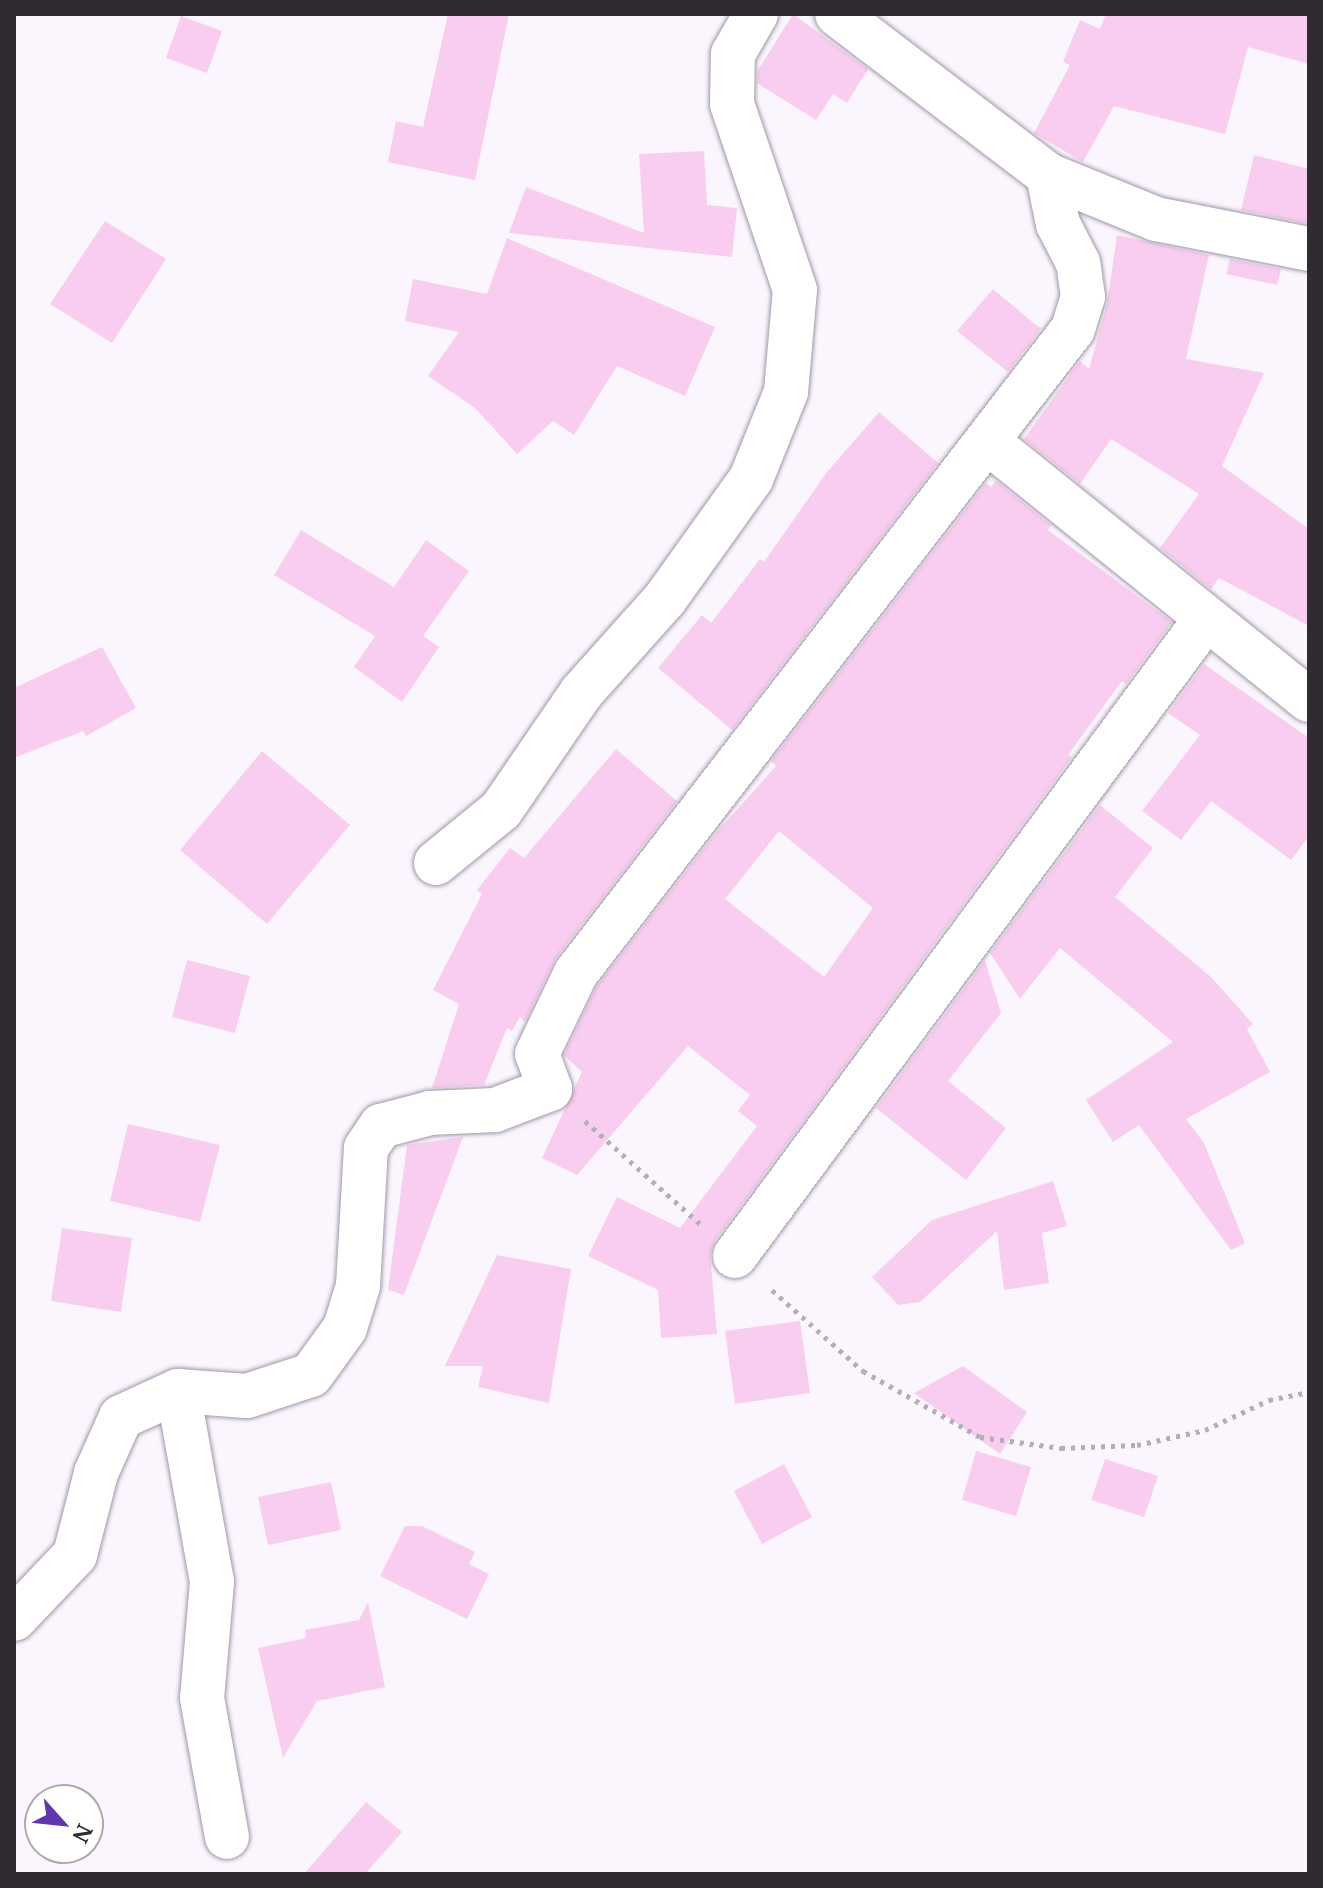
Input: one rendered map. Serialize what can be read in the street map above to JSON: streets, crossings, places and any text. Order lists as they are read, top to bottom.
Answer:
{
  "north": "bottom right"
}
